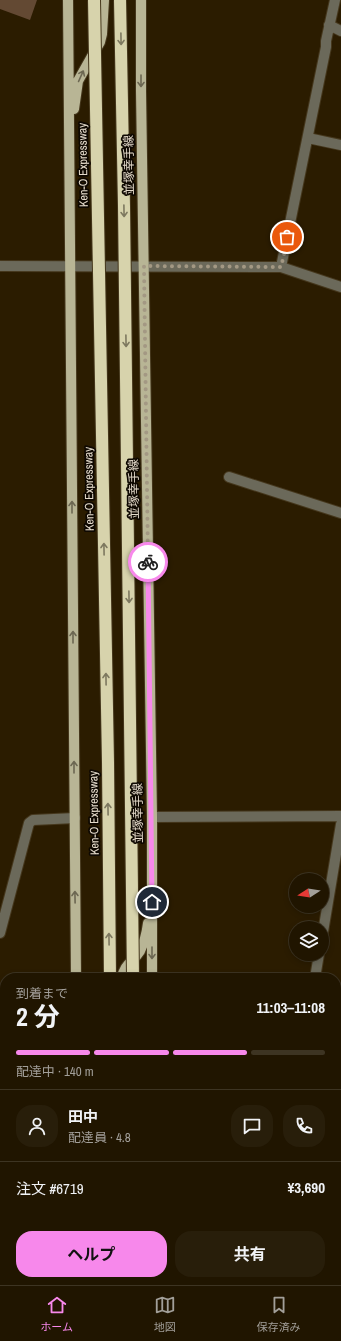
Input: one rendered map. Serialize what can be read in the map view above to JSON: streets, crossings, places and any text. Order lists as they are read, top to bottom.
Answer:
{
  "streets": {
    "highway": ["Ken-O Expressway"],
    "main road": ["並塚幸手線"]
  },
  "north": "left",
  "page": {
    "heading": ["2 分", "到着まで", "11:03–11:08"],
    "panel": [
      "田中",
      "配達員 · 4.8",
      "注文 #6719",
      "¥3,690"
    ],
    "bar": "配達中 · 140 m",
    "buttons": ["ヘルプ", "共有"],
    "tabs": ["ホーム", "地図", "保存済み"]
  }
}
